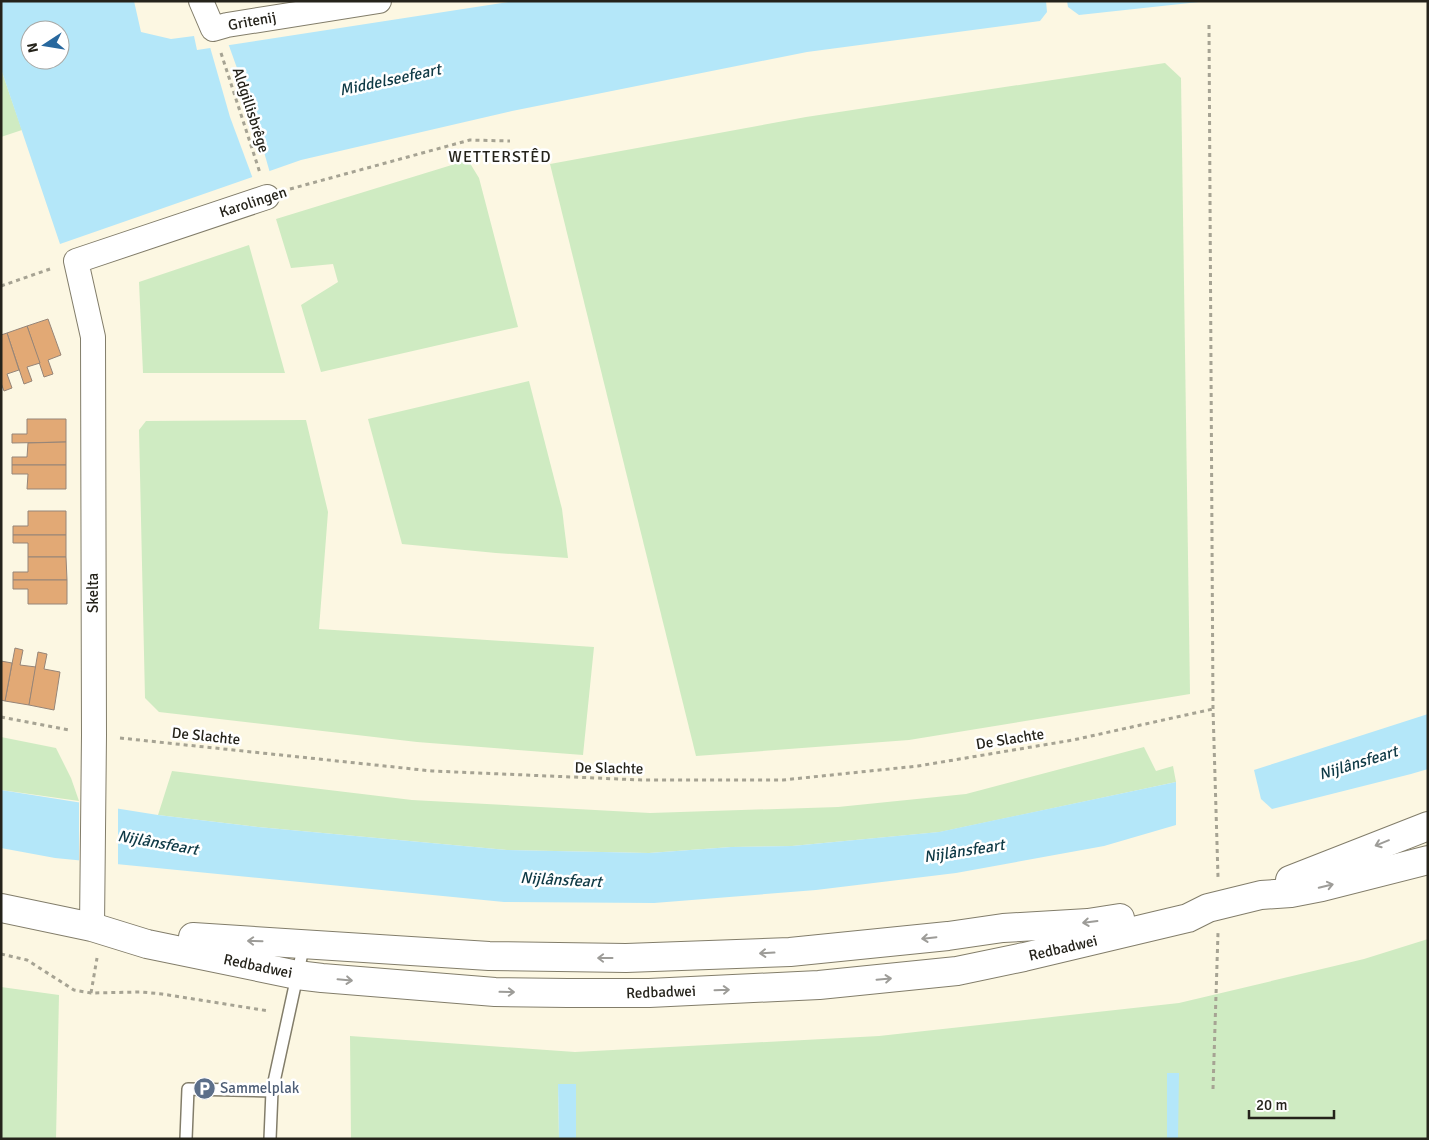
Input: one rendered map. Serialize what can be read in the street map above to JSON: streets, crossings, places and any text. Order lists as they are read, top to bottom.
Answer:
{
  "streets": {
    "street": [
      "Gritenij",
      "Karolingen",
      "Skelta",
      "Redbadwei"
    ],
    "path": ["Aldgillisbrêge", "De Slachte"]
  },
  "crossings": [
    ["Gritenij", "Aldgillisbrêge"],
    ["Karolingen", "Skelta"],
    ["Skelta", "De Slachte"],
    ["Skelta", "Redbadwei"]
  ],
  "districts": ["WETTERSTÊD"],
  "water": ["Middelseefeart", "Nijlânsfeart"],
  "places": {
    "parking": ["Sammelplak"]
  },
  "scale_bar": "20 m",
  "north": "left"
}
